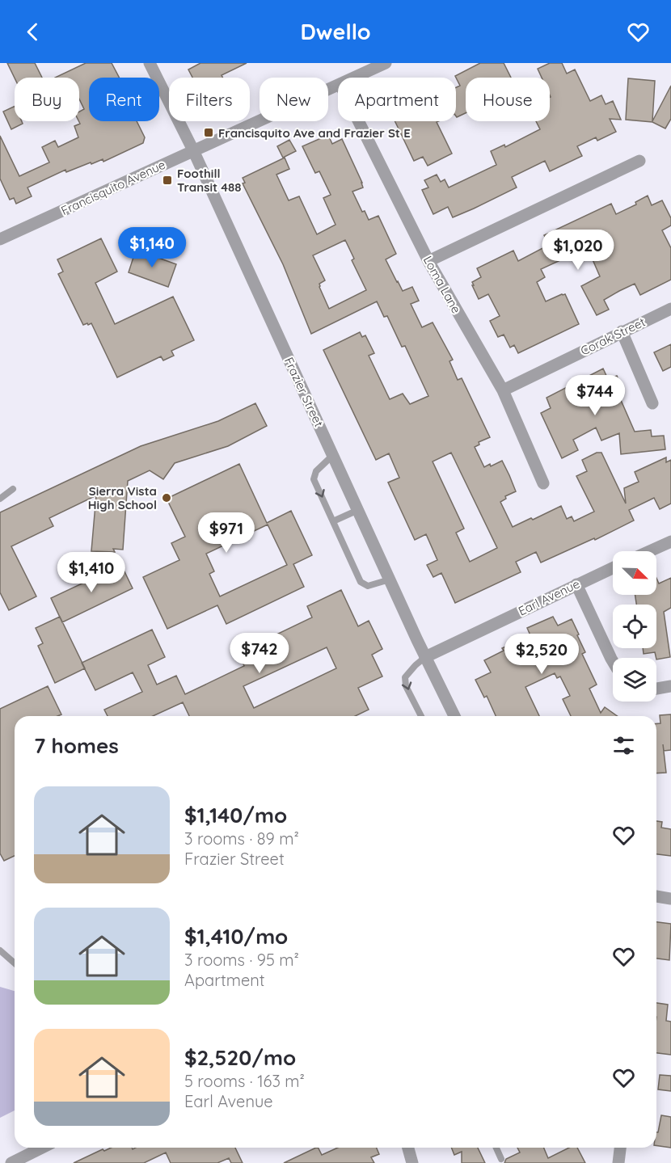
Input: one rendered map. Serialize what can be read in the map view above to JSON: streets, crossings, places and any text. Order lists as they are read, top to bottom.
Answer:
{
  "streets": {
    "street": [
      "Francisquito Avenue",
      "Loma Lane",
      "Corak Street",
      "Frazier Street",
      "Earl Avenue"
    ]
  },
  "crossings": [
    ["Francisquito Avenue", "Frazier Street"],
    ["Loma Lane", "Corak Street"],
    ["Frazier Street", "Earl Avenue"]
  ],
  "places": {
    "transit": ["Francisquito Ave and Frazier St E", "Foothill Transit 488"],
    "other": ["Sierra Vista High School"]
  },
  "north": "bottom right",
  "page": {
    "header": "Dwello",
    "chip": [
      "Buy",
      "Rent",
      "Filters",
      "New",
      "Apartment",
      "House"
    ],
    "price": [
      "$1,140",
      "$1,020",
      "$744",
      "$971",
      "$1,410",
      "$742",
      "$2,520"
    ],
    "heading": "7 homes",
    "list": [
      {
        "name": "$1,140/mo",
        "note": "3 rooms · 89 m² · Frazier Street"
      },
      {
        "name": "$1,410/mo",
        "note": "3 rooms · 95 m² · Apartment"
      },
      {
        "name": "$2,520/mo",
        "note": "5 rooms · 163 m² · Earl Avenue"
      }
    ]
  }
}
